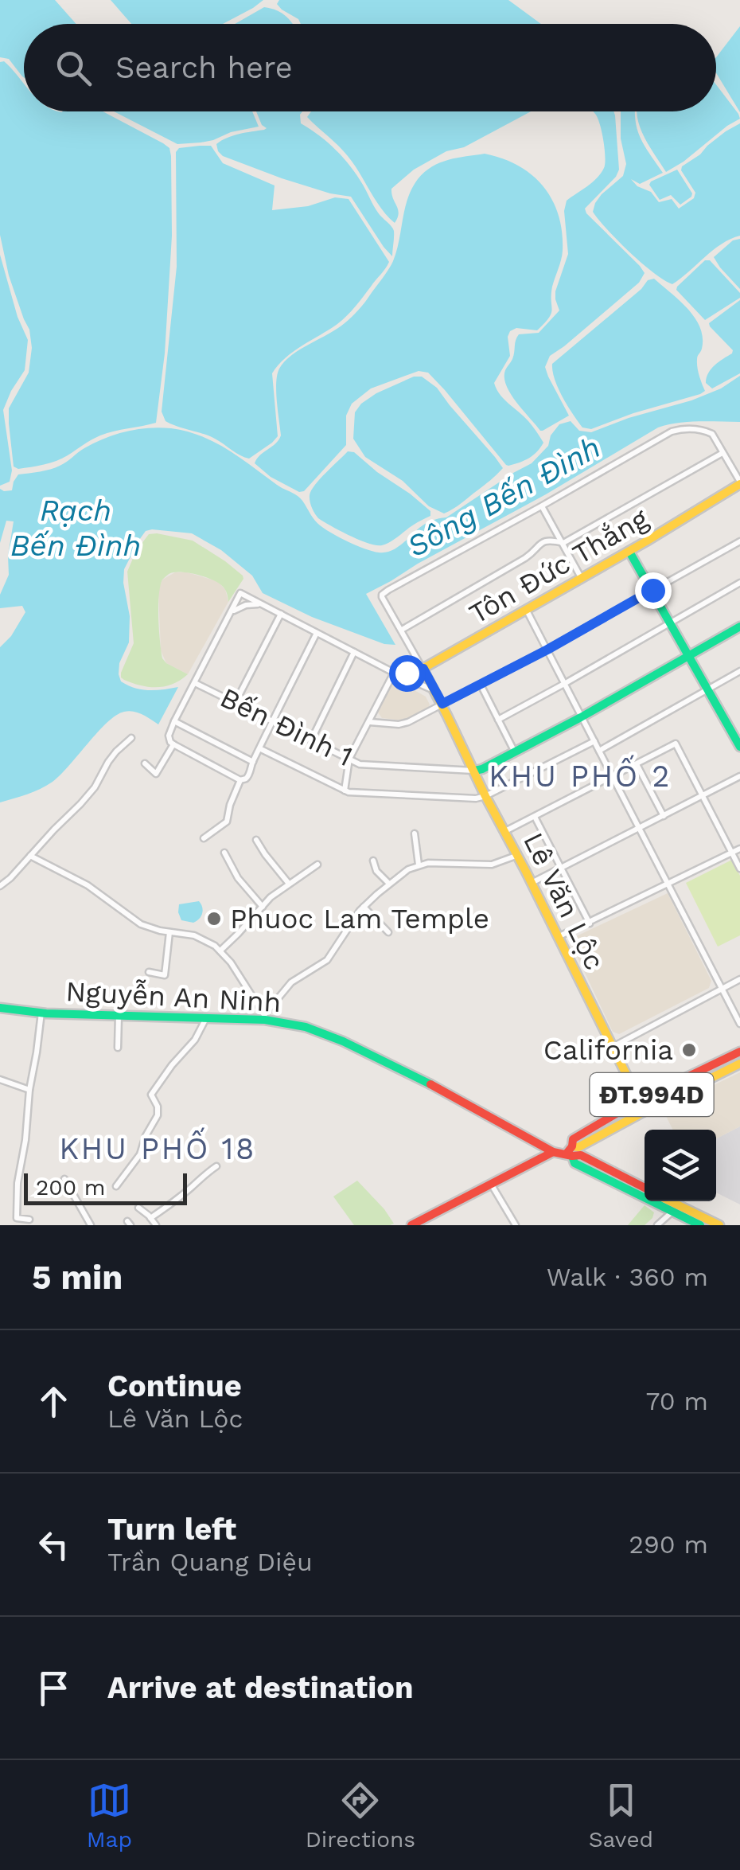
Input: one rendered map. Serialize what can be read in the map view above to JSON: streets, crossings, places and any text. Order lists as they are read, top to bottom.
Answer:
{
  "streets": {
    "main road": [
      "Tôn Đức Thắng",
      "Lê Văn Lộc",
      "Nguyễn An Ninh",
      "ĐT.994D"
    ],
    "street": ["Bến Đình 1"]
  },
  "crossings": [
    ["Tôn Đức Thắng", "Lê Văn Lộc"],
    ["Bến Đình 1", "Lê Văn Lộc"],
    ["Lê Văn Lộc", "ĐT.994D"],
    ["Nguyễn An Ninh", "ĐT.994D"]
  ],
  "districts": ["KHU PHỐ 2", "KHU PHỐ 18"],
  "water": ["Sông Bến Đình", "Rạch Bến Đình"],
  "places": ["Phuoc Lam Temple", "California"],
  "scale_bar": "200 m",
  "page": {
    "search": "Search here",
    "scale": "200 m",
    "heading": ["5 min", "Walk · 360 m"],
    "list": [
      ["Continue", "Lê Văn Lộc", "70 m"],
      ["Turn left", "Trần Quang Diệu", "290 m"],
      "Arrive at destination"
    ],
    "nav": ["Map", "Directions", "Saved"]
  }
}
